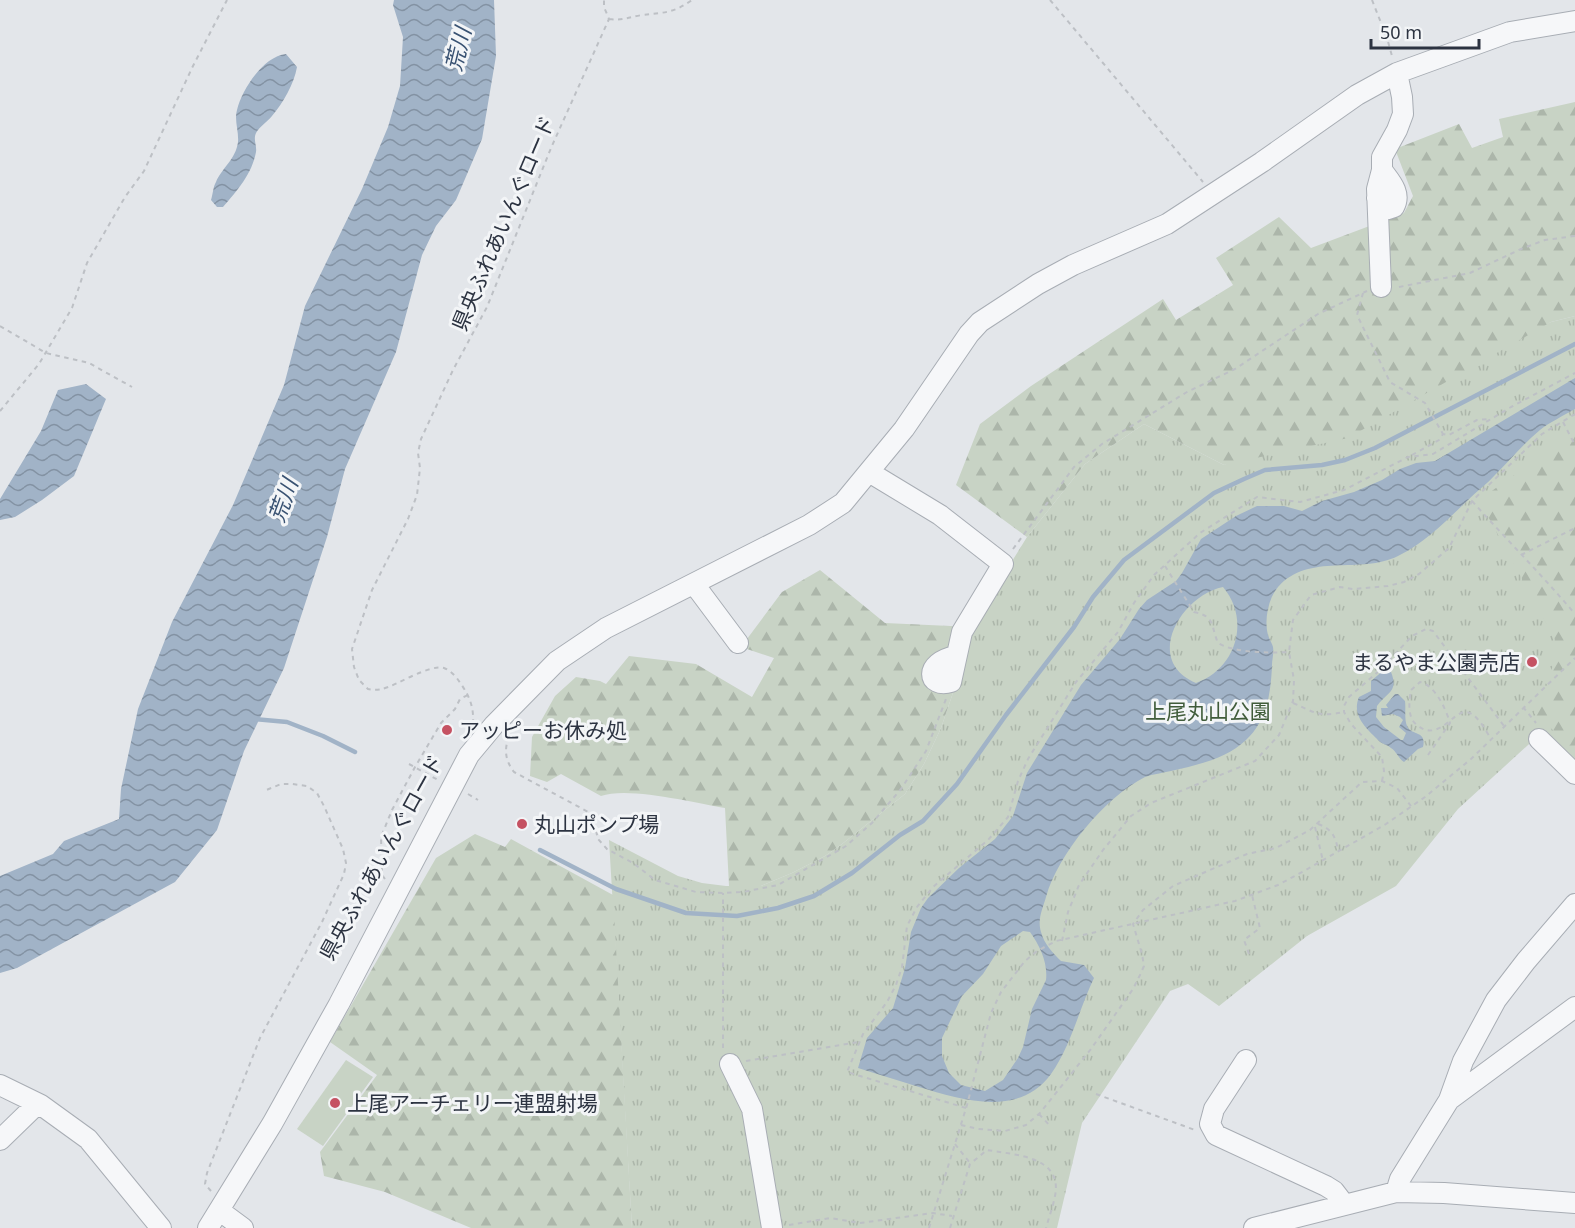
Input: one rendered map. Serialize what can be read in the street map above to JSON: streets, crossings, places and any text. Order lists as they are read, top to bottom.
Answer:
{
  "streets": {
    "path": ["県央ふれあいんぐロード"]
  },
  "water": ["荒川"],
  "parks": ["上尾丸山公園"],
  "places": [
    "まるやま公園売店",
    "アッピーお休み処",
    "丸山ポンプ場",
    "上尾アーチェリー連盟射場"
  ],
  "scale_bar": "50 m"
}
